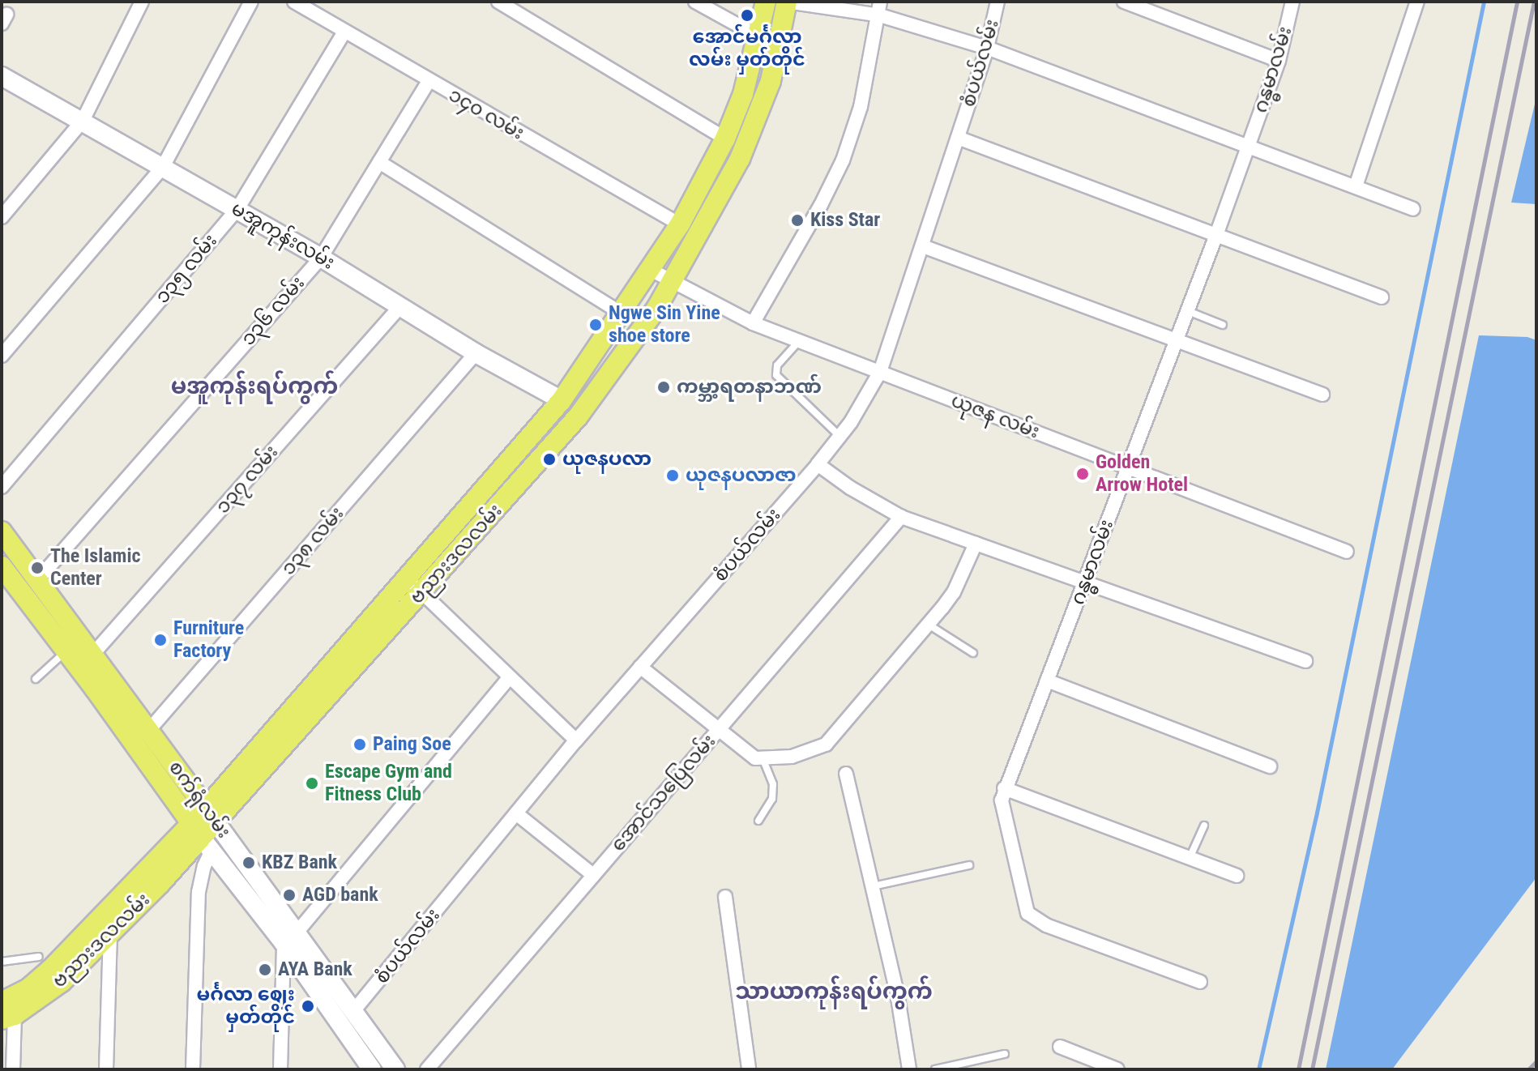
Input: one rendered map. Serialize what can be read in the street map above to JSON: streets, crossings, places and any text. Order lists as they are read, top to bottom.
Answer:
{
  "streets": {
    "main road": ["ဗညားဒလလမ်း", "စက်ရုံလမ်း"],
    "street": [
      "စံပယ်လမ်း",
      "ဂန္ဓမာလမ်း",
      "၁၄၀ လမ်း",
      "မအူကုန်းလမ်း",
      "၁၃၅ လမ်း",
      "၁၃၆ လမ်း",
      "ယုဇန လမ်း",
      "၁၃၇ လမ်း",
      "၁၃၈ လမ်း",
      "အောင်သပြေလမ်း"
    ]
  },
  "crossings": [
    ["စံပယ်လမ်း", "ယုဇန လမ်း"],
    ["စံပယ်လမ်း", "စက်ရုံလမ်း"],
    ["ဂန္ဓမာလမ်း", "ယုဇန လမ်း"],
    ["၁၄၀ လမ်း", "၁၃၅ လမ်း"],
    ["၁၄၀ လမ်း", "၁၃၆ လမ်း"],
    ["၁၄၀ လမ်း", "ဗညားဒလလမ်း"],
    ["မအူကုန်းလမ်း", "၁၃၅ လမ်း"],
    ["မအူကုန်းလမ်း", "၁၃၆ လမ်း"],
    ["မအူကုန်းလမ်း", "၁၃၇ လမ်း"],
    ["မအူကုန်းလမ်း", "၁၃၈ လမ်း"],
    ["မအူကုန်းလမ်း", "ဗညားဒလလမ်း"],
    ["၁၃၆ လမ်း", "စက်ရုံလမ်း"],
    ["ယုဇန လမ်း", "ဗညားဒလလမ်း"],
    ["၁၃၇ လမ်း", "စက်ရုံလမ်း"],
    ["၁၃၈ လမ်း", "စက်ရုံလမ်း"],
    ["ဗညားဒလလမ်း", "စက်ရုံလမ်း"]
  ],
  "districts": ["မအူကုန်းရပ်ကွက်", "သာယာကုန်းရပ်ကွက်"],
  "places": [
    "အောင်မင်္ဂလာ လမ်း မှတ်တိုင်",
    "Kiss Star",
    "Ngwe Sin Yine shoe store",
    "ကမ္ဘာ့ရတနာဘဏ်",
    "ယုဇနပလာ",
    "Golden Arrow Hotel",
    "ယုဇနပလာဇာ",
    "The Islamic Center",
    "Furniture Factory",
    "Paing Soe",
    "Escape Gym and Fitness Club",
    "KBZ Bank",
    "AGD bank",
    "AYA Bank",
    "မင်္ဂလာ ဈေး မှတ်တိုင်"
  ]
}
